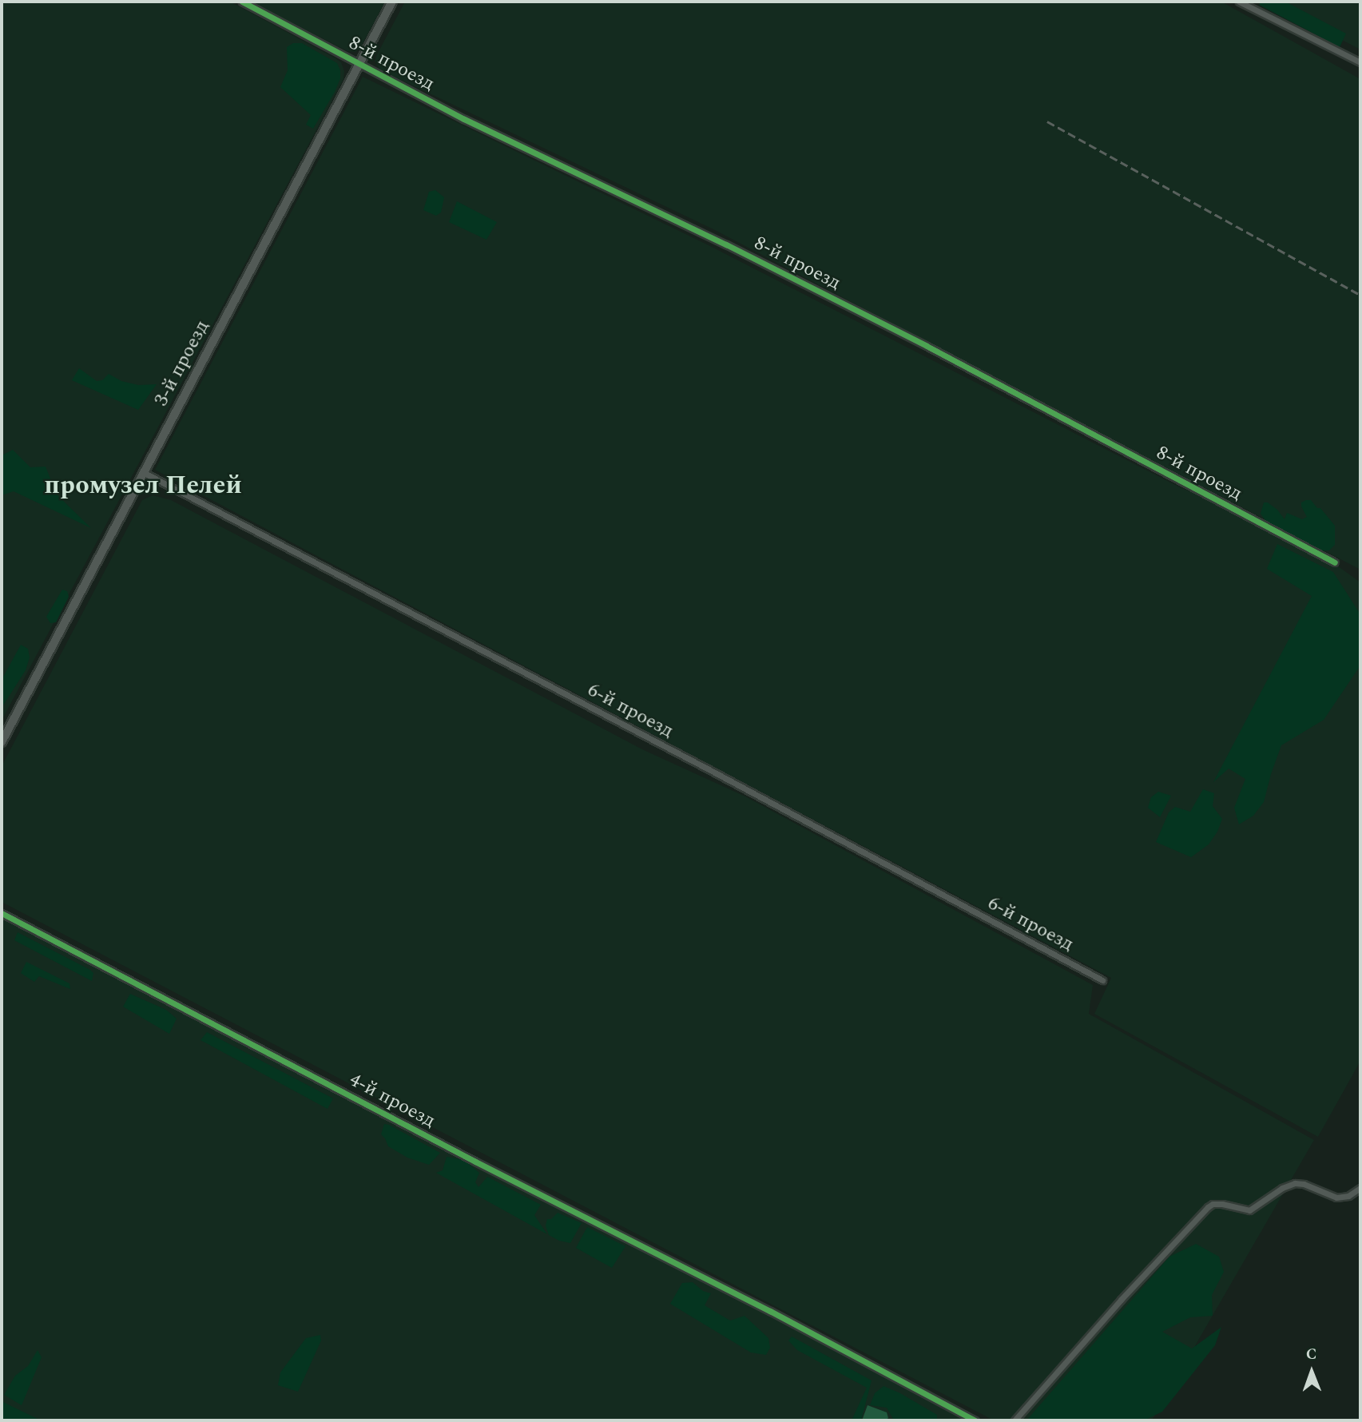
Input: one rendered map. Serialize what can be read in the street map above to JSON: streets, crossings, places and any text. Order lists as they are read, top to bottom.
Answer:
{
  "streets": {
    "street": [
      "8-й проезд",
      "3-й проезд",
      "6-й проезд",
      "4-й проезд"
    ]
  },
  "crossings": [
    ["8-й проезд", "3-й проезд"],
    ["3-й проезд", "6-й проезд"]
  ],
  "districts": ["промузел Пелей"],
  "north": "top"
}
